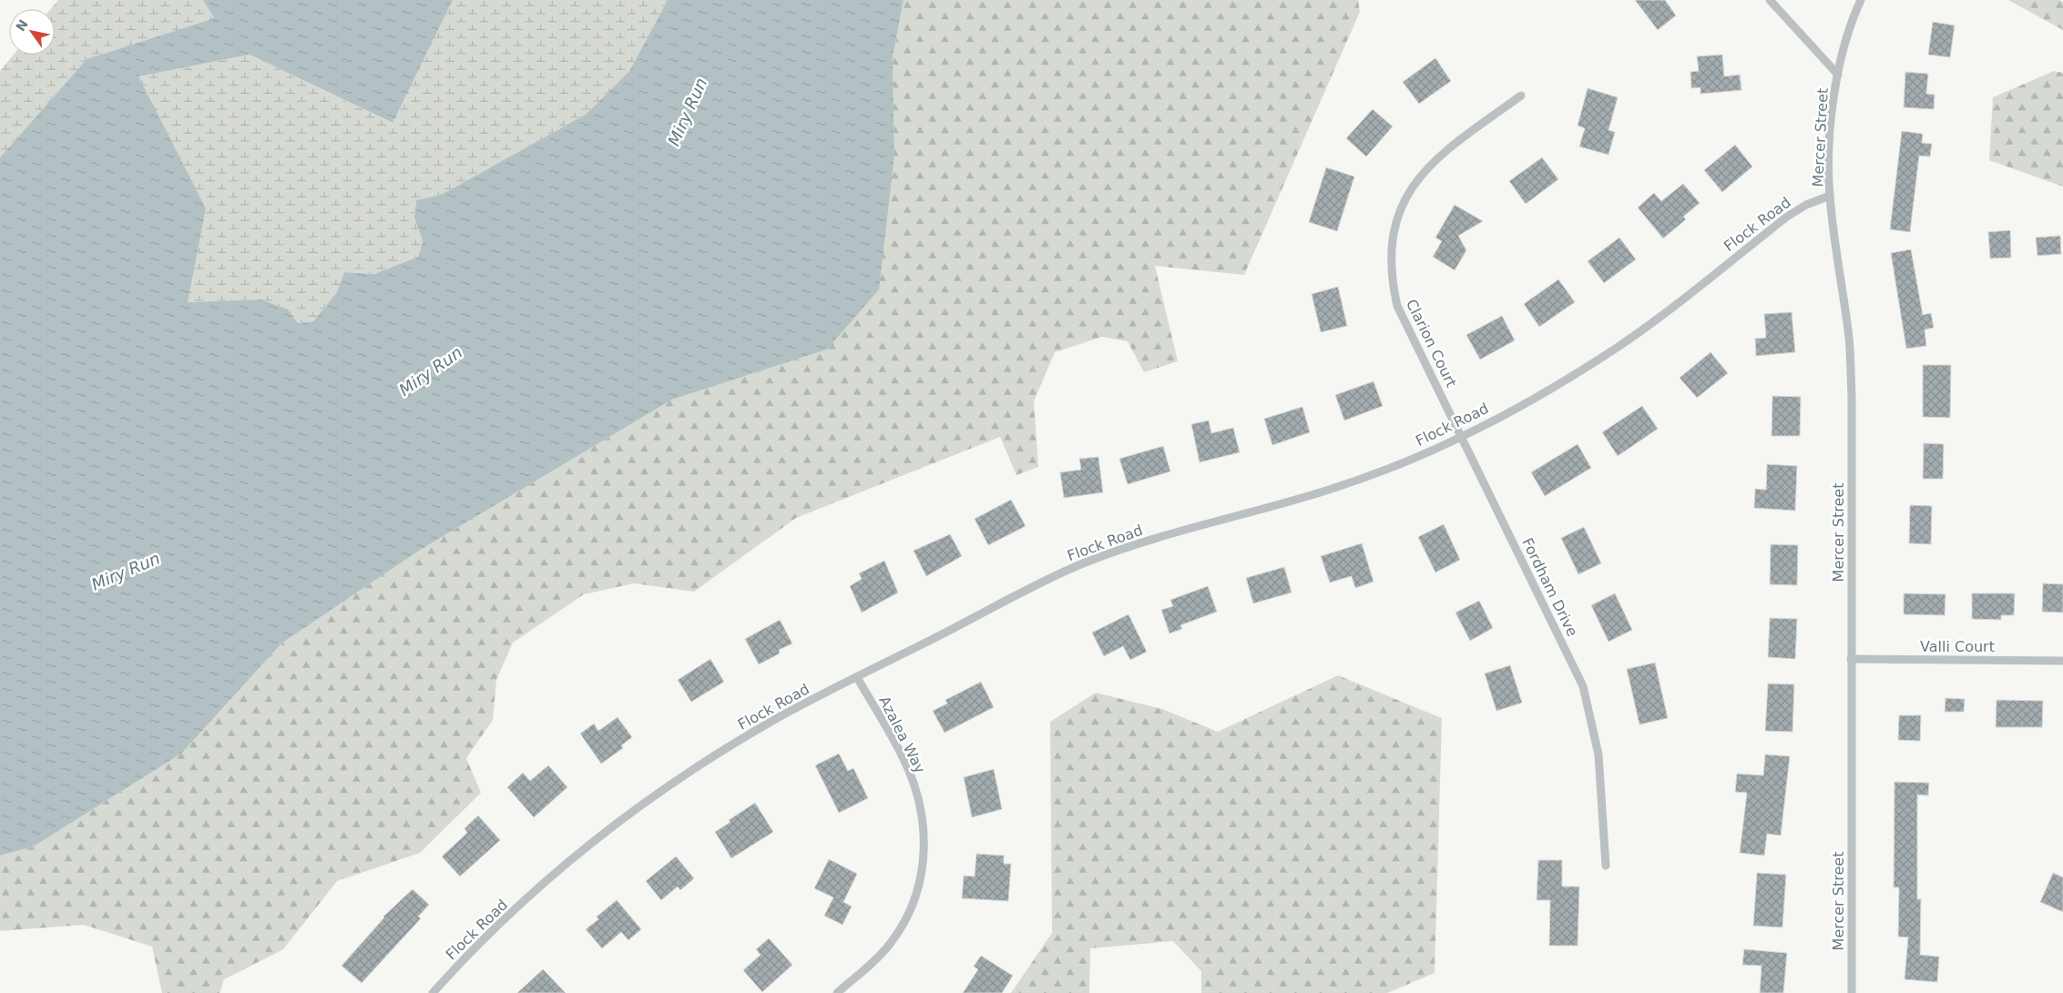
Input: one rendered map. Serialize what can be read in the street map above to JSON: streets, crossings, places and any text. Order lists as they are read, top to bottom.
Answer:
{
  "streets": {
    "street": [
      "Mercer Street",
      "Flock Road",
      "Clarion Court",
      "Fordham Drive",
      "Valli Court",
      "Azalea Way"
    ]
  },
  "crossings": [
    ["Mercer Street", "Flock Road"],
    ["Mercer Street", "Valli Court"],
    ["Flock Road", "Clarion Court"],
    ["Flock Road", "Fordham Drive"],
    ["Flock Road", "Azalea Way"],
    ["Clarion Court", "Fordham Drive"]
  ],
  "water": ["Miry Run"],
  "north": "top left"
}
